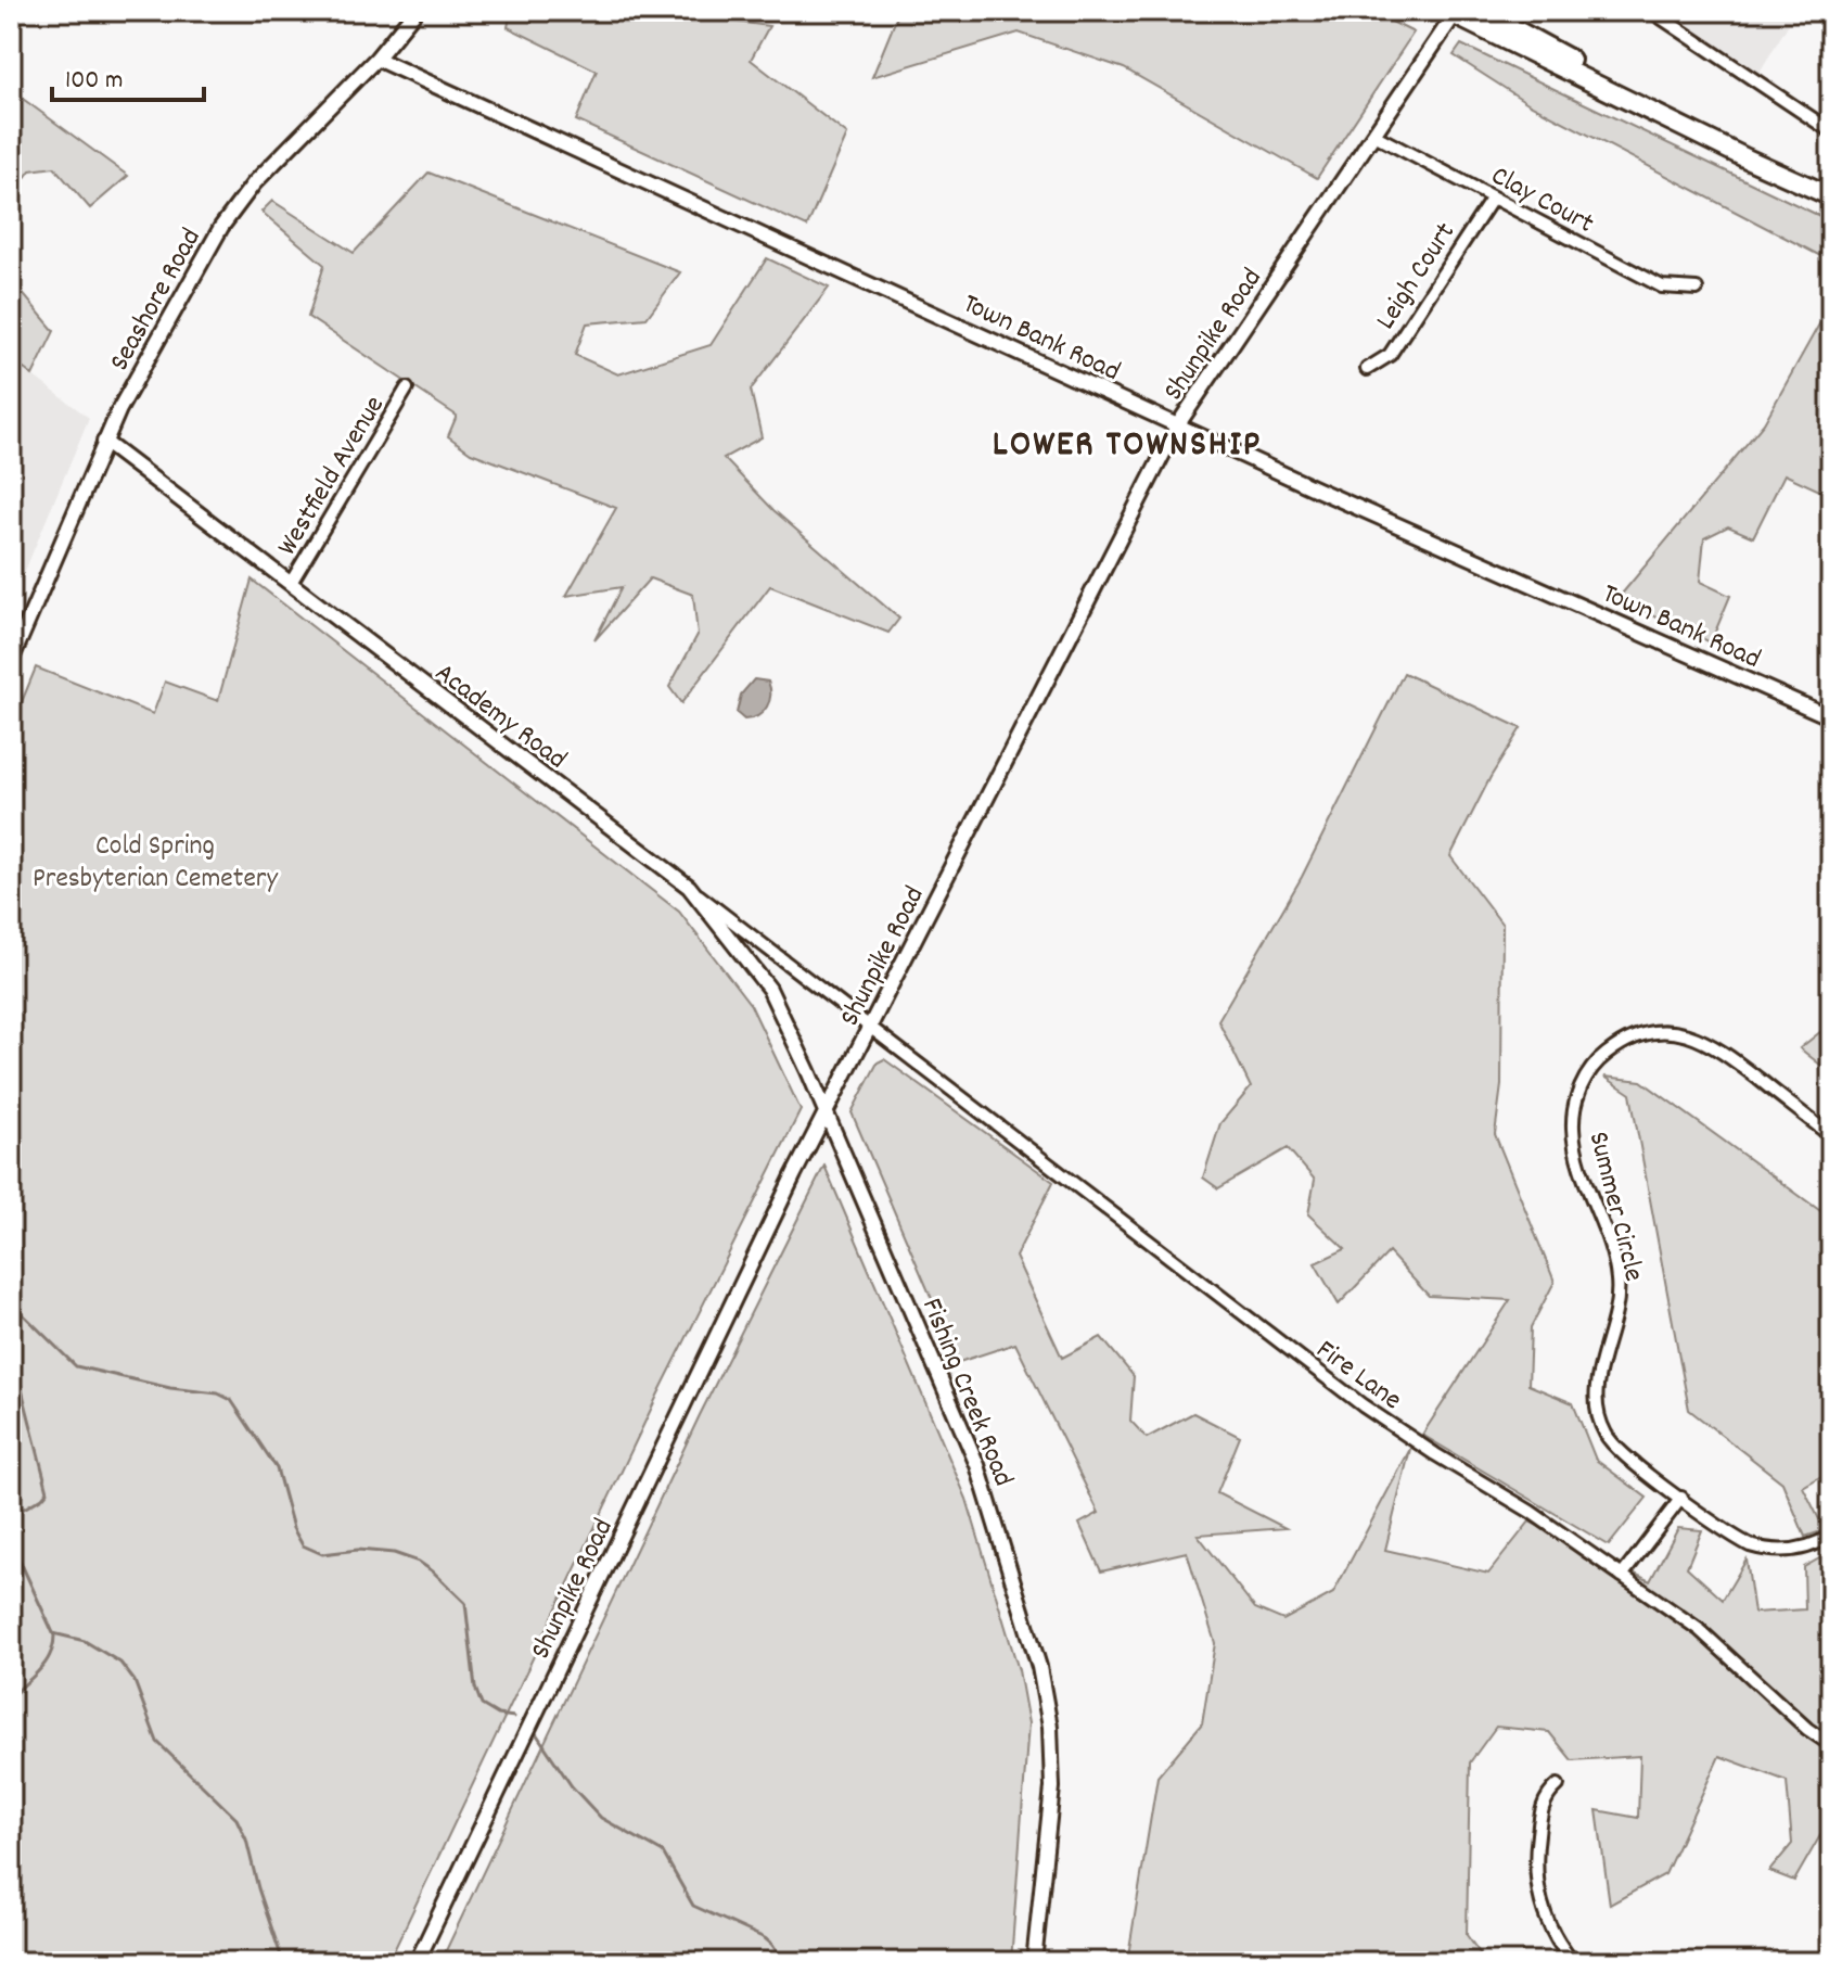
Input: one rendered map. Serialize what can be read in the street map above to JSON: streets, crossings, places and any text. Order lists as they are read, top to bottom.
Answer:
{
  "streets": {
    "street": [
      "Clay Court",
      "Leigh Court",
      "Seashore Road",
      "Shunpike Road",
      "Town Bank Road",
      "Westfield Avenue",
      "Academy Road",
      "Summer Circle",
      "Fire Lane",
      "Fishing Creek Road"
    ]
  },
  "crossings": [
    ["Clay Court", "Leigh Court"],
    ["Clay Court", "Shunpike Road"],
    ["Seashore Road", "Town Bank Road"],
    ["Seashore Road", "Academy Road"],
    ["Shunpike Road", "Town Bank Road"],
    ["Shunpike Road", "Academy Road"],
    ["Shunpike Road", "Fire Lane"],
    ["Shunpike Road", "Fishing Creek Road"],
    ["Westfield Avenue", "Academy Road"],
    ["Academy Road", "Fire Lane"],
    ["Academy Road", "Fishing Creek Road"]
  ],
  "districts": ["LOWER TOWNSHIP"],
  "parks": ["Cold Spring Presbyterian Cemetery"],
  "scale_bar": "100 m"
}
